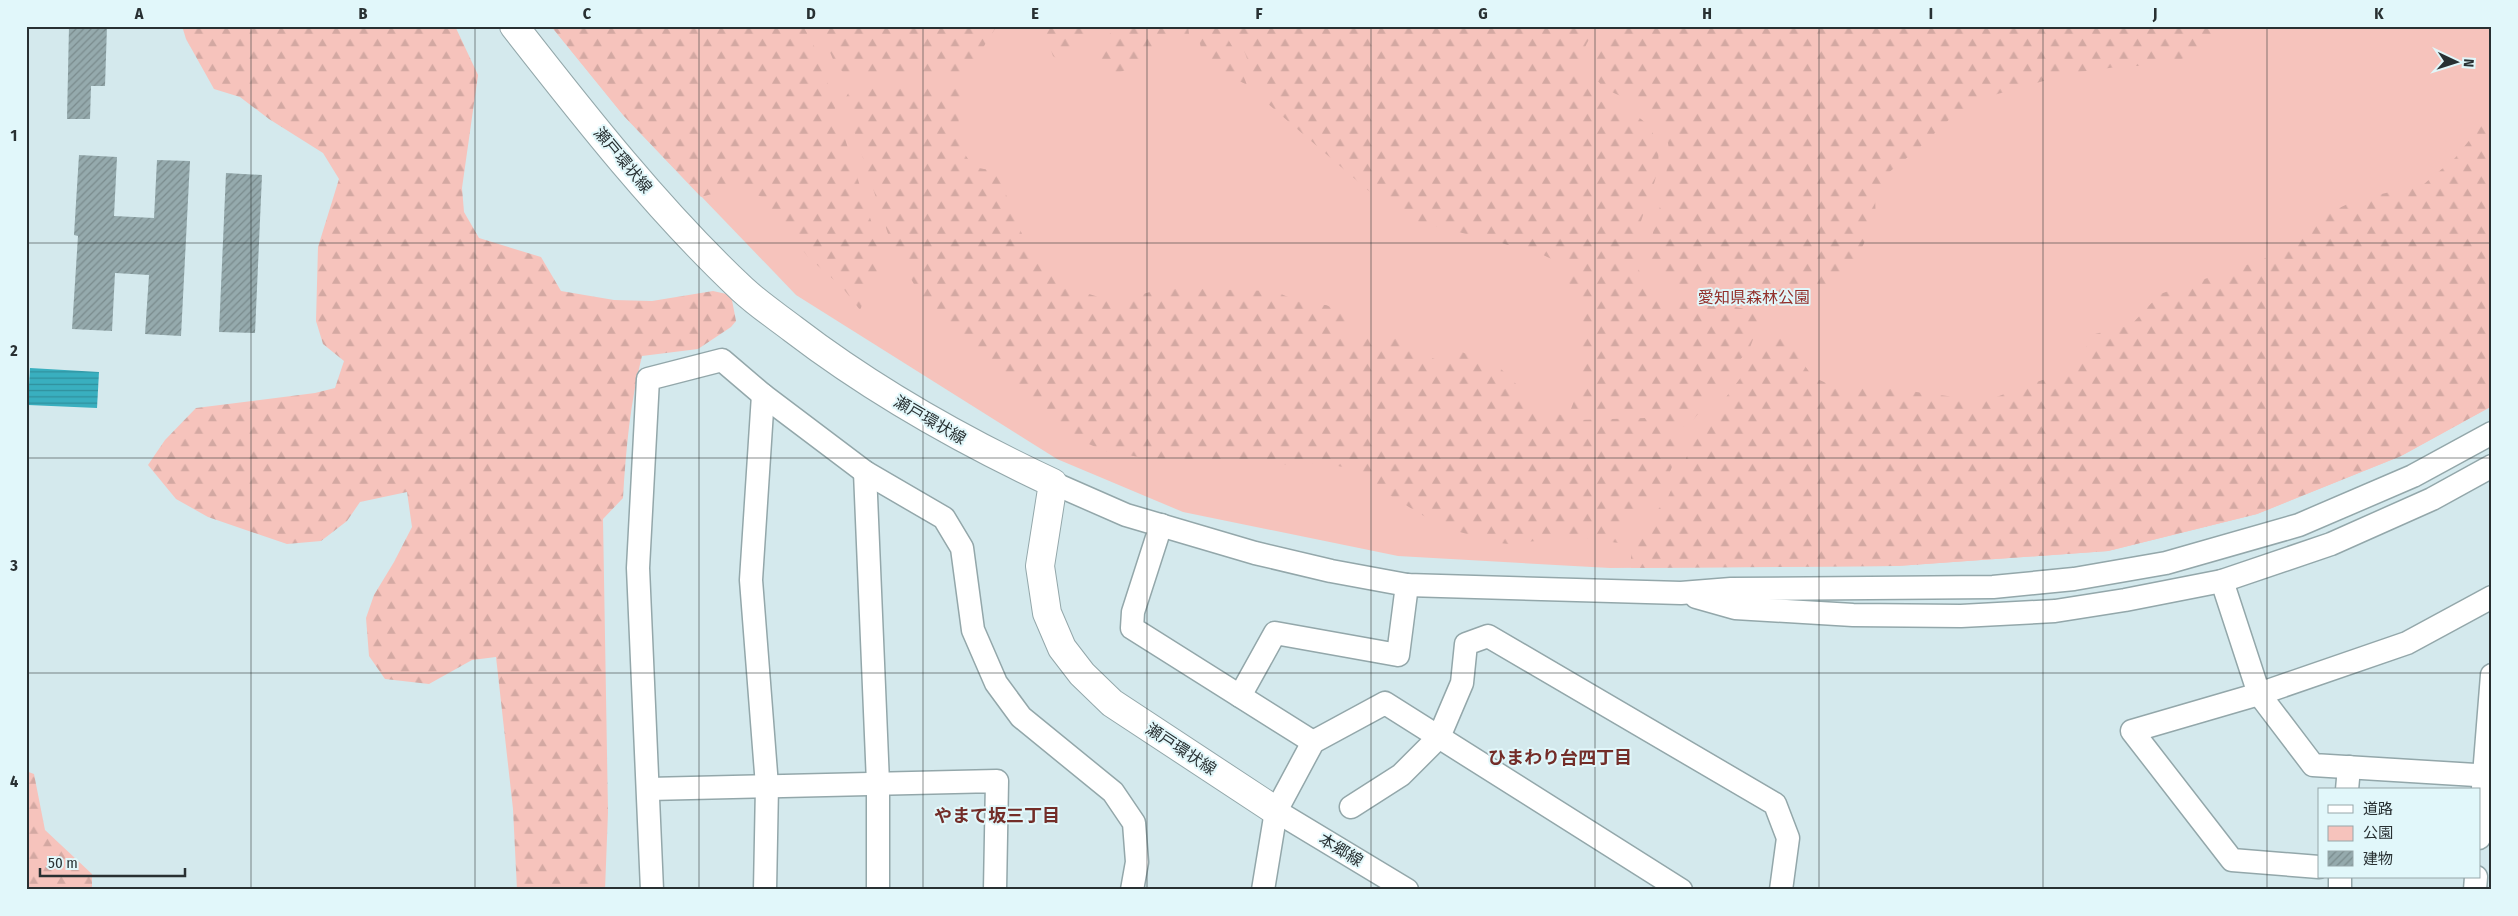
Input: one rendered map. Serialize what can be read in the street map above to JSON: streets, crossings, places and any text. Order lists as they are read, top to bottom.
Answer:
{
  "streets": {
    "main road": ["瀬戸環状線"],
    "street": ["本郷線"]
  },
  "crossings": [
    ["瀬戸環状線", "本郷線"]
  ],
  "districts": ["ひまわり台四丁目", "やまて坂三丁目"],
  "parks": ["愛知県森林公園"],
  "legend": ["道路", "公園", "建物"],
  "scale_bar": "50 m",
  "north": "right",
  "grid": {
    "columns": [
      "A",
      "B",
      "C",
      "D",
      "E",
      "F",
      "G",
      "H",
      "I",
      "J",
      "K"
    ],
    "rows": [
      "1",
      "2",
      "3",
      "4"
    ]
  }
}
